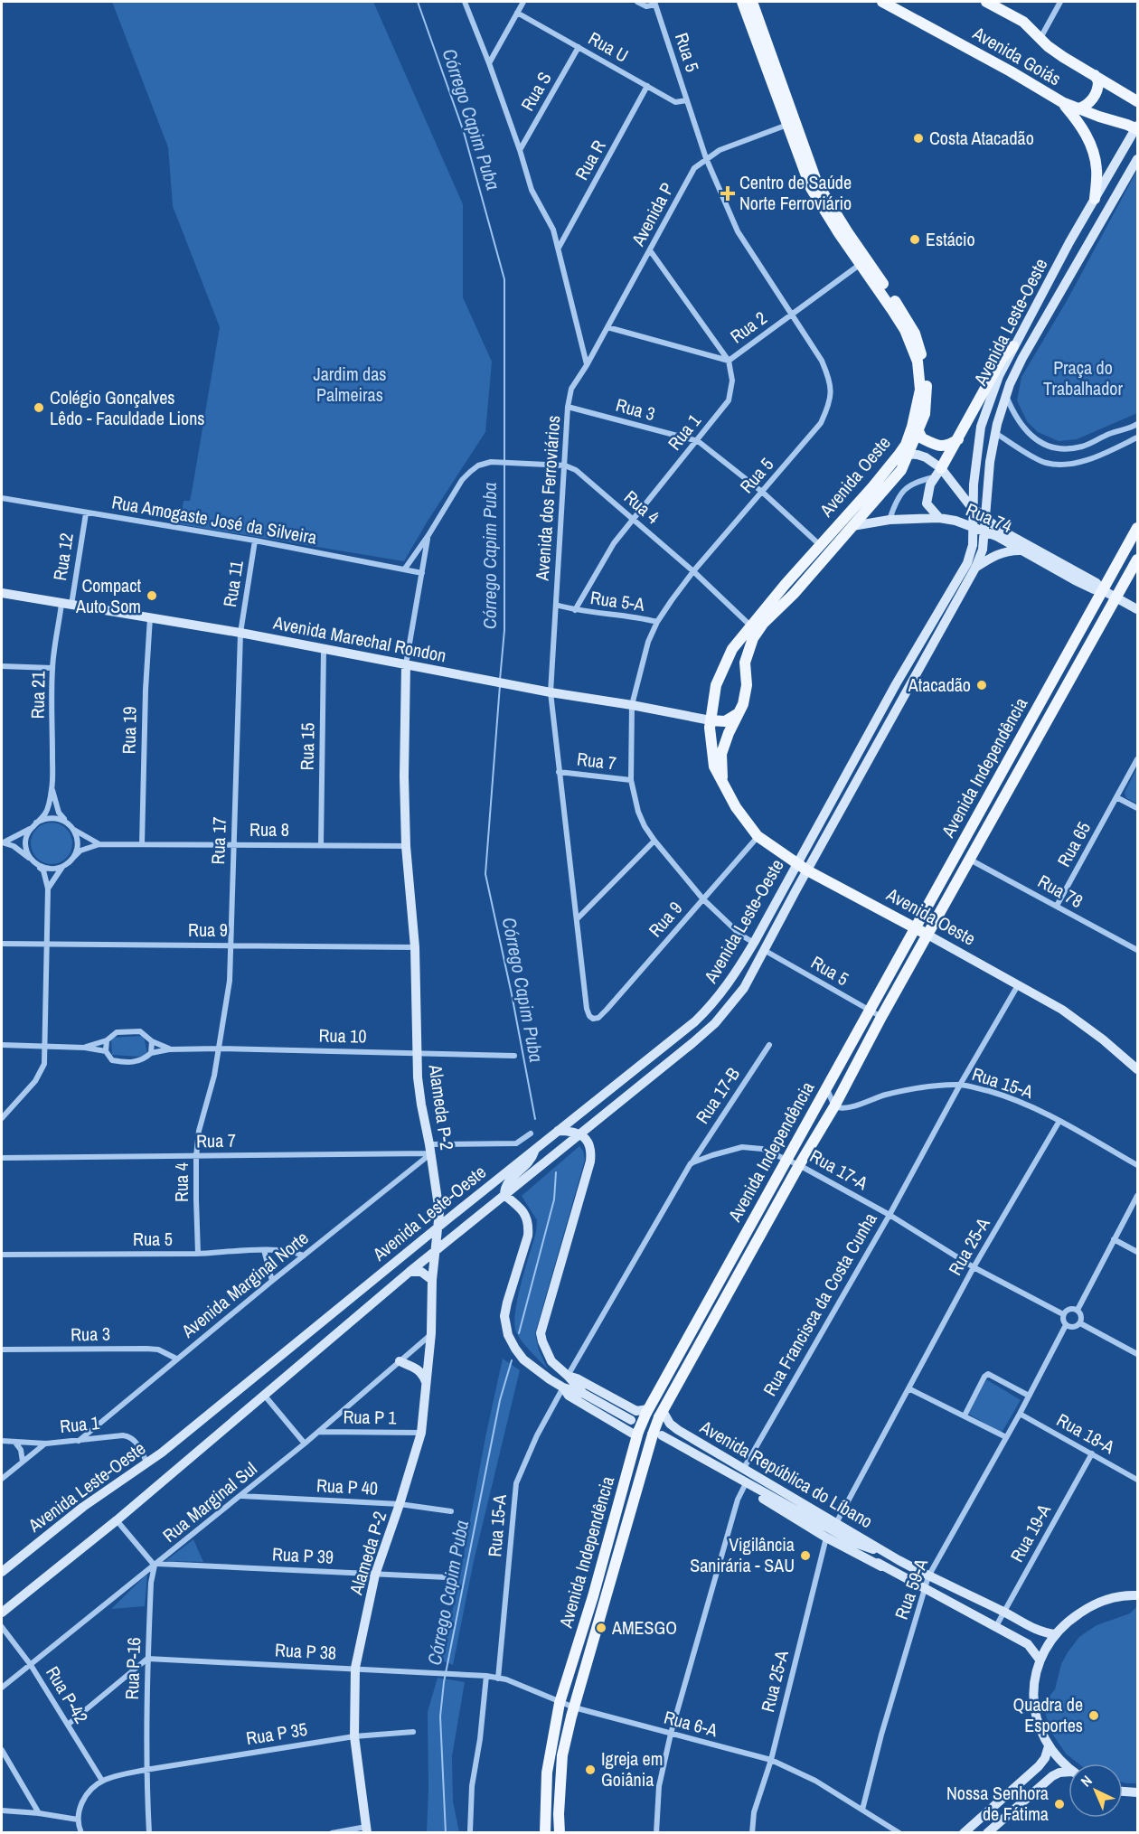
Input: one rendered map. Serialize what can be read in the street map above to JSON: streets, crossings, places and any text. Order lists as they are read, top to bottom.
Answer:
{
  "streets": {
    "main road": [
      "Avenida Goiás",
      "Avenida Leste-Oeste",
      "Avenida Oeste",
      "Rua 74",
      "Avenida Marechal Rondon",
      "Avenida Independência",
      "Alameda P-2",
      "Avenida República do Líbano"
    ],
    "street": [
      "Rua U",
      "Rua 5",
      "Rua S",
      "Rua R",
      "Avenida P",
      "Rua 2",
      "Rua 3",
      "Rua 1",
      "Avenida dos Ferroviários",
      "Rua 4",
      "Rua Amogaste José da Silveira",
      "Rua 12",
      "Rua 11",
      "Rua 5-A",
      "Rua 21",
      "Rua 19",
      "Rua 15",
      "Rua 7",
      "Rua 8",
      "Rua 17",
      "Rua 65",
      "Rua 78",
      "Rua 9",
      "Rua 10",
      "Rua 15-A",
      "Rua 17-B",
      "Rua 17-A",
      "Rua 25-A",
      "Avenida Marginal Norte",
      "Rua Francisca da Costa Cunha",
      "Rua P 1",
      "Rua 18-A",
      "Rua P 40",
      "Rua Marginal Sul",
      "Rua 19-A",
      "Rua P 39",
      "Rua 59-A",
      "Rua P 38",
      "Rua P-16",
      "Rua P-42",
      "Rua 6-A",
      "Rua P 35"
    ]
  },
  "crossings": [
    ["Rua U", "Rua 5"],
    ["Rua U", "Rua S"],
    ["Rua U", "Rua R"],
    ["Rua 5", "Avenida P"],
    ["Rua 5", "Avenida Leste-Oeste"],
    ["Rua 5", "Rua 2"],
    ["Rua 5", "Rua 3"],
    ["Rua 5", "Rua 4"],
    ["Rua 5", "Rua 5-A"],
    ["Rua 5", "Avenida Marechal Rondon"],
    ["Rua 5", "Rua 7"],
    ["Rua 5", "Avenida Independência"],
    ["Rua 5", "Rua 9"],
    ["Rua 5", "Avenida Marginal Norte"],
    ["Avenida Goiás", "Avenida Leste-Oeste"],
    ["Avenida P", "Rua 2"],
    ["Avenida P", "Avenida Oeste"],
    ["Avenida P", "Avenida dos Ferroviários"],
    ["Avenida Leste-Oeste", "Rua 1"],
    ["Avenida Leste-Oeste", "Avenida Oeste"],
    ["Avenida Leste-Oeste", "Rua 74"],
    ["Avenida Leste-Oeste", "Alameda P-2"],
    ["Rua 2", "Rua 1"],
    ["Rua 2", "Avenida Oeste"],
    ["Rua 3", "Rua 1"],
    ["Rua 3", "Avenida Oeste"],
    ["Rua 3", "Avenida dos Ferroviários"],
    ["Rua 3", "Avenida Marginal Norte"],
    ["Rua 1", "Rua 4"],
    ["Rua 1", "Rua 5-A"],
    ["Rua 1", "Avenida Marginal Norte"],
    ["Avenida Oeste", "Rua 4"],
    ["Avenida Oeste", "Rua 74"],
    ["Avenida Oeste", "Avenida Marechal Rondon"],
    ["Avenida Oeste", "Avenida Independência"],
    ["Avenida Oeste", "Rua 9"],
    ["Avenida Oeste", "Rua Francisca da Costa Cunha"],
    ["Avenida dos Ferroviários", "Rua 4"],
    ["Avenida dos Ferroviários", "Avenida Marechal Rondon"],
    ["Avenida dos Ferroviários", "Rua 7"],
    ["Avenida dos Ferroviários", "Rua 9"],
    ["Rua 4", "Rua 7"],
    ["Rua 4", "Rua 17"],
    ["Rua 4", "Rua 10"],
    ["Rua 4", "Alameda P-2"],
    ["Rua 74", "Avenida Independência"],
    ["Rua Amogaste José da Silveira", "Rua 12"],
    ["Rua Amogaste José da Silveira", "Rua 11"],
    ["Rua Amogaste José da Silveira", "Alameda P-2"],
    ["Rua 12", "Avenida Marechal Rondon"],
    ["Rua 12", "Rua 21"],
    ["Rua 11", "Avenida Marechal Rondon"],
    ["Rua 11", "Rua 17"],
    ["Avenida Marechal Rondon", "Rua 21"],
    ["Avenida Marechal Rondon", "Rua 19"],
    ["Avenida Marechal Rondon", "Rua 15"],
    ["Avenida Marechal Rondon", "Rua 17"],
    ["Avenida Marechal Rondon", "Alameda P-2"],
    ["Rua 21", "Rua 8"],
    ["Rua 19", "Rua 8"],
    ["Rua 15", "Rua 8"],
    ["Rua 7", "Alameda P-2"],
    ["Rua 7", "Avenida Marginal Norte"],
    ["Avenida Independência", "Rua 78"],
    ["Avenida Independência", "Rua 15-A"],
    ["Avenida Independência", "Rua 17-A"],
    ["Avenida Independência", "Avenida República do Líbano"],
    ["Avenida Independência", "Rua 6-A"],
    ["Rua 8", "Rua 17"],
    ["Rua 8", "Alameda P-2"],
    ["Rua 17", "Rua 9"],
    ["Rua 17", "Rua 10"],
    ["Rua 65", "Rua 78"],
    ["Rua 9", "Alameda P-2"],
    ["Rua 10", "Alameda P-2"],
    ["Rua 15-A", "Rua 25-A"],
    ["Rua 15-A", "Rua Francisca da Costa Cunha"],
    ["Rua 15-A", "Rua 6-A"],
    ["Rua 17-B", "Rua 17-A"],
    ["Alameda P-2", "Avenida Marginal Norte"],
    ["Alameda P-2", "Rua P 1"],
    ["Alameda P-2", "Rua P 40"],
    ["Alameda P-2", "Rua Marginal Sul"],
    ["Alameda P-2", "Rua P 39"],
    ["Alameda P-2", "Rua P 38"],
    ["Alameda P-2", "Rua P 35"],
    ["Rua 17-A", "Rua 25-A"],
    ["Rua 17-A", "Rua Francisca da Costa Cunha"],
    ["Rua 17-A", "Rua 59-A"],
    ["Rua 25-A", "Avenida República do Líbano"],
    ["Rua 25-A", "Rua 6-A"],
    ["Rua Francisca da Costa Cunha", "Avenida República do Líbano"],
    ["Rua P 1", "Rua Marginal Sul"],
    ["Rua 18-A", "Rua 19-A"],
    ["Rua 18-A", "Rua 59-A"],
    ["Avenida República do Líbano", "Rua 19-A"],
    ["Avenida República do Líbano", "Rua 59-A"],
    ["Rua P 40", "Rua Marginal Sul"],
    ["Rua Marginal Sul", "Rua P 39"],
    ["Rua Marginal Sul", "Rua P-16"],
    ["Rua Marginal Sul", "Rua P-42"],
    ["Rua P 39", "Rua P-16"],
    ["Rua 59-A", "Rua 6-A"],
    ["Rua P 38", "Rua P-16"],
    ["Rua P 38", "Rua 6-A"],
    ["Rua P-16", "Rua P 35"],
    ["Rua P-42", "Rua P 35"]
  ],
  "water": ["Córrego Capim Puba"],
  "parks": ["Praça do Trabalhador", "Jardim das Palmeiras"],
  "places": {
    "other": [
      "Costa Atacadão",
      "Estácio",
      "Colégio Gonçalves Lêdo - Faculdade Lions",
      "Compact Auto Som",
      "Atacadão",
      "Vigilância Sanirária - SAU",
      "AMESGO",
      "Quadra de Esportes",
      "Igreja em Goiânia",
      "Nossa Senhora de Fátima"
    ],
    "health": ["Centro de Saúde Norte Ferroviário"]
  },
  "north": "top left"
}
